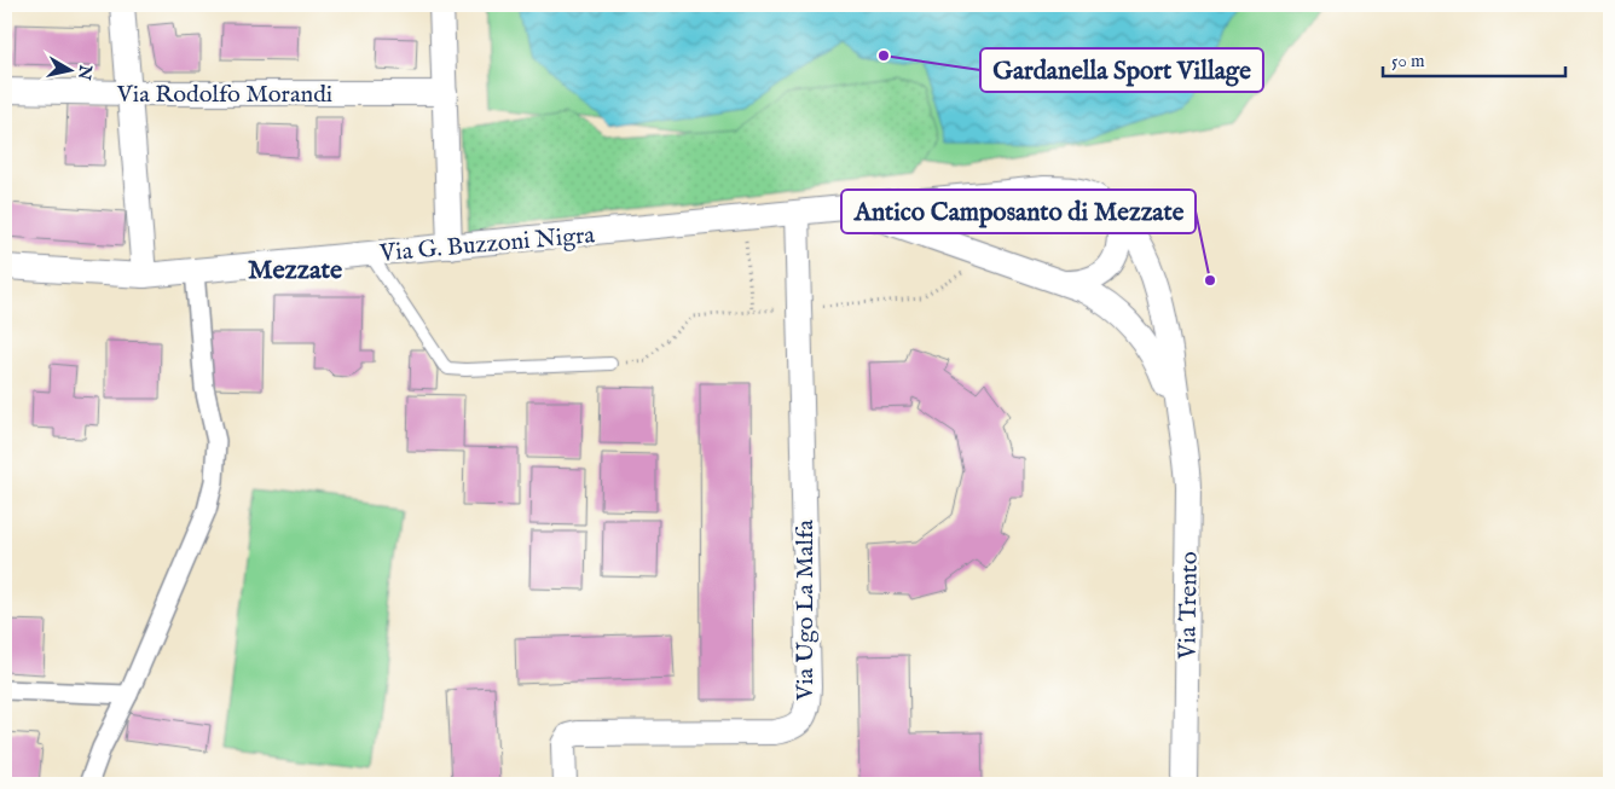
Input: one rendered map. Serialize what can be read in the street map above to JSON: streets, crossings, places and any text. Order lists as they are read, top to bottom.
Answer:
{
  "streets": {
    "street": [
      "Via Rodolfo Morandi",
      "Via G. Buzzoni Nigra",
      "Via Trento",
      "Via Ugo La Malfa"
    ]
  },
  "crossings": [
    ["Via G. Buzzoni Nigra", "Via Trento"],
    ["Via G. Buzzoni Nigra", "Via Ugo La Malfa"]
  ],
  "districts": ["Mezzate"],
  "places": ["Gardanella Sport Village", "Antico Camposanto di Mezzate"],
  "scale_bar": "50 m",
  "north": "right"
}
